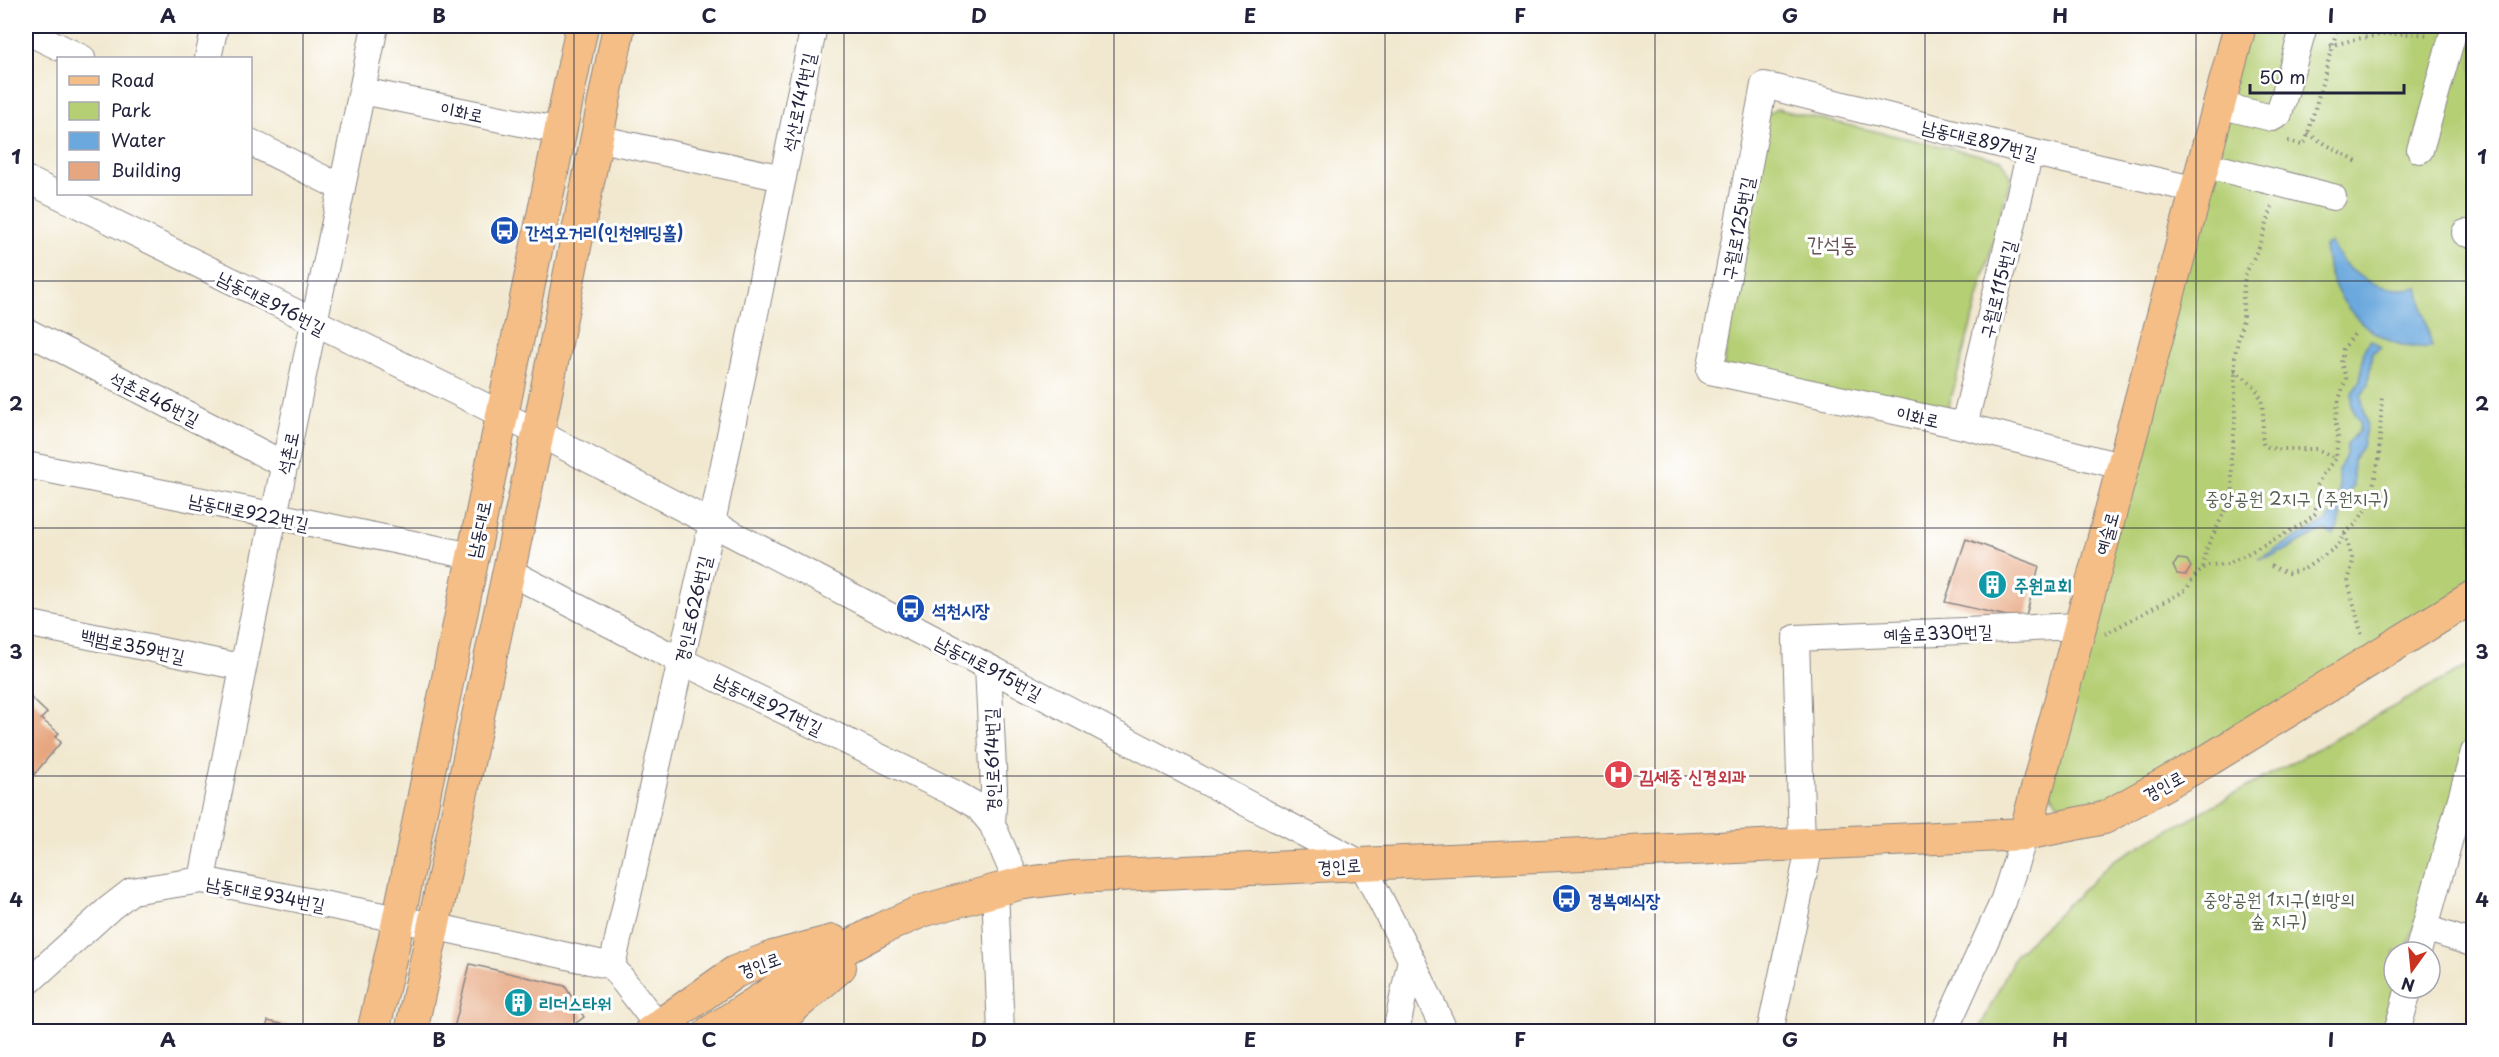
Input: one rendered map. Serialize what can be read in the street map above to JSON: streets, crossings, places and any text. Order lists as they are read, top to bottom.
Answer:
{
  "streets": {
    "main road": ["남동대로", "예술로", "경인로"],
    "street": [
      "석산로141번길",
      "이화로",
      "남동대로897번길",
      "구월로125번길",
      "구월로115번길",
      "남동대로916번길",
      "석촌로46번길",
      "석촌로",
      "남동대로922번길",
      "경인로626번길",
      "예술로330번길",
      "백범로359번길",
      "남동대로915번길",
      "남동대로921번길",
      "경인로614번길",
      "남동대로934번길"
    ]
  },
  "crossings": [
    ["석산로141번길", "경인로626번길"],
    ["이화로", "구월로125번길"],
    ["이화로", "구월로115번길"],
    ["이화로", "석촌로"],
    ["이화로", "남동대로"],
    ["이화로", "예술로"],
    ["남동대로897번길", "구월로125번길"],
    ["남동대로897번길", "구월로115번길"],
    ["남동대로897번길", "예술로"],
    ["남동대로916번길", "석촌로"],
    ["남동대로916번길", "남동대로"],
    ["남동대로916번길", "남동대로915번길"],
    ["석촌로46번길", "석촌로"],
    ["석촌로", "남동대로922번길"],
    ["석촌로", "백범로359번길"],
    ["석촌로", "남동대로934번길"],
    ["남동대로922번길", "남동대로"],
    ["남동대로", "남동대로915번길"],
    ["남동대로", "남동대로934번길"],
    ["예술로", "예술로330번길"],
    ["예술로", "경인로"],
    ["경인로626번길", "남동대로915번길"],
    ["경인로626번길", "남동대로921번길"],
    ["경인로626번길", "남동대로934번길"],
    ["예술로330번길", "경인로"],
    ["남동대로915번길", "경인로614번길"],
    ["남동대로915번길", "경인로"],
    ["남동대로921번길", "경인로614번길"],
    ["경인로614번길", "경인로"]
  ],
  "districts": ["간석동"],
  "parks": ["중앙공원 2지구 (주원지구)", "중앙공원 1지구(희망의 숲 지구)"],
  "places": {
    "bus stop": ["간석오거리(인천웨딩홀)", "석천시장", "경복예식장"],
    "building": ["주원교회", "리더스타워"],
    "hospital": ["김세중 신경외과"]
  },
  "legend": [
    "Road",
    "Park",
    "Water",
    "Building"
  ],
  "scale_bar": "50 m",
  "north": "bottom",
  "grid": {
    "columns": [
      "A",
      "B",
      "C",
      "D",
      "E",
      "F",
      "G",
      "H",
      "I"
    ],
    "rows": [
      "1",
      "2",
      "3",
      "4"
    ]
  }
}
